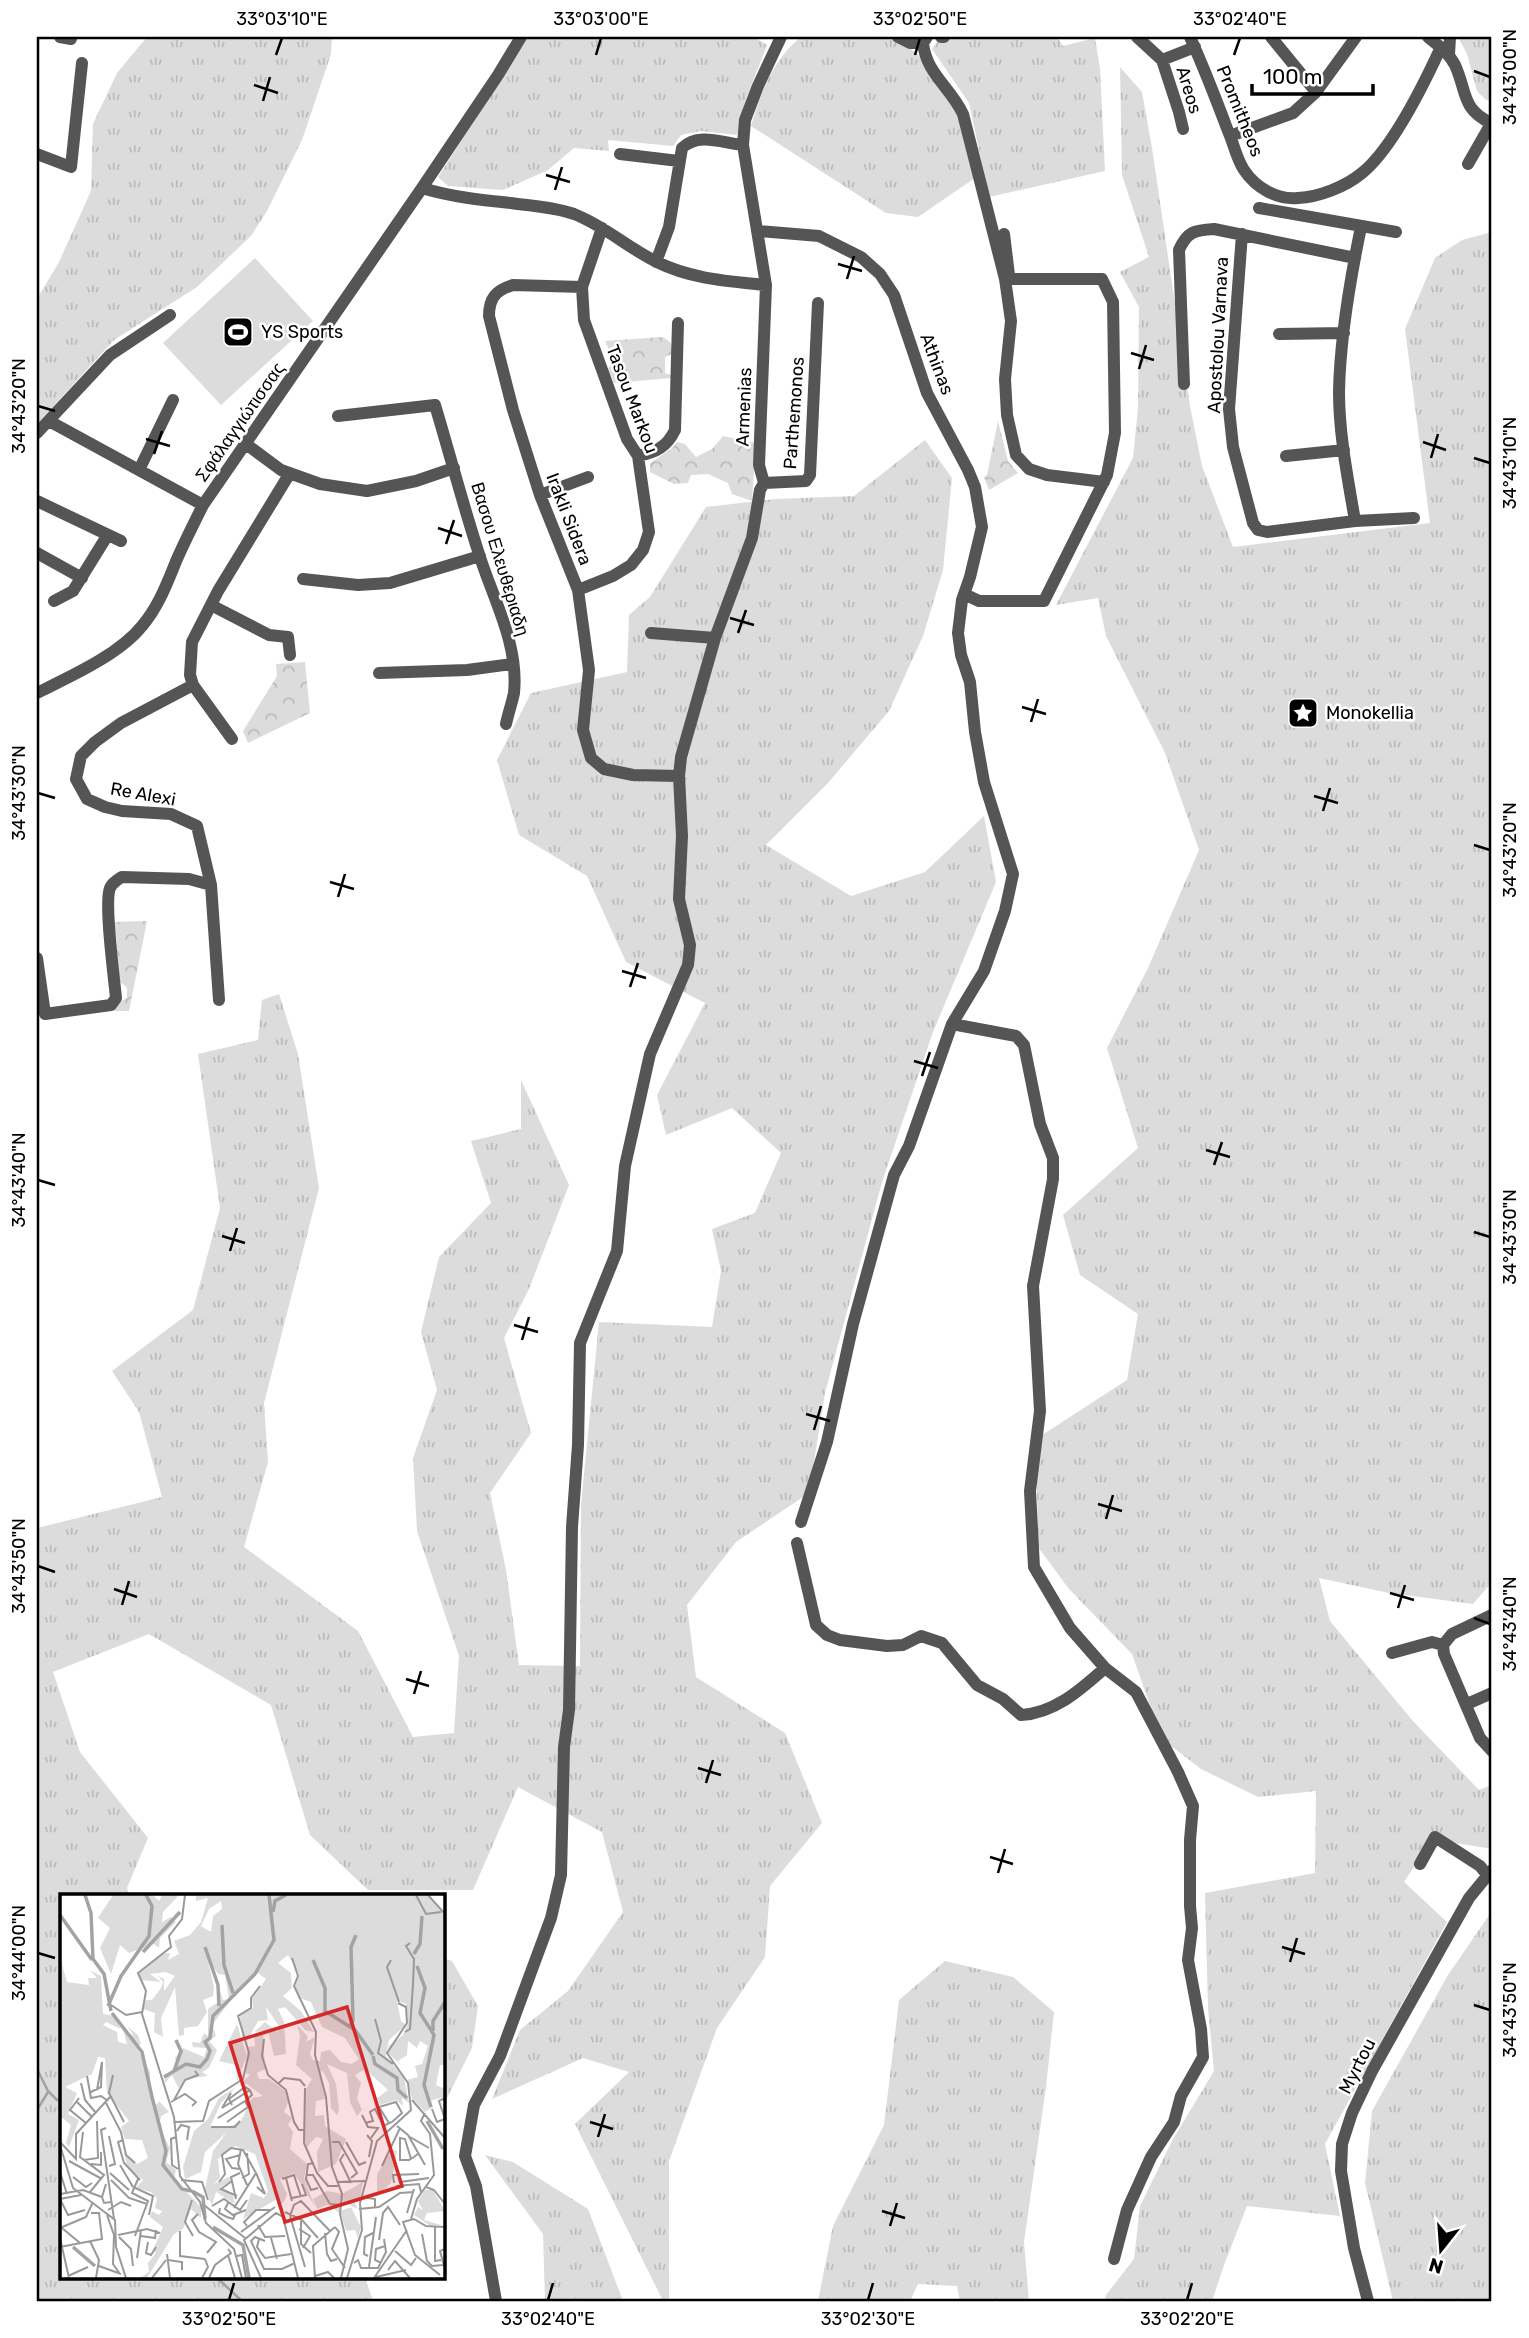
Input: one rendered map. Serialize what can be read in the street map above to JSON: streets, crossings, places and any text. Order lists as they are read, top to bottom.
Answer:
{
  "streets": {
    "street": [
      "Areos",
      "Promitheos",
      "Apostolou Varnava",
      "Athinas",
      "Tasou Markou",
      "Armenias",
      "Parthemonos",
      "Σφάλαγγιώτισσας",
      "Irakli Sidera",
      "Βασου Ελευθεριαδη",
      "Re Alexi",
      "Myrtou"
    ]
  },
  "crossings": [
    ["Areos", "Promitheos"],
    ["Athinas", "Armenias"],
    ["Tasou Markou", "Irakli Sidera"],
    ["Armenias", "Parthemonos"],
    ["Armenias", "Irakli Sidera"]
  ],
  "places": {
    "sports": ["YS Sports"],
    "place": ["Monokellia"]
  },
  "scale_bar": "100 m",
  "north": "bottom",
  "coordinates": [
    "33°03'10\"E",
    "33°03'00\"E",
    "33°02'50\"E",
    "33°02'40\"E",
    "34°43'00\"N",
    "34°43'20\"N",
    "34°43'10\"N",
    "34°43'30\"N",
    "34°43'40\"N",
    "34°43'50\"N",
    "34°44'00\"N",
    "33°02'30\"E",
    "33°02'20\"E"
  ]
}
